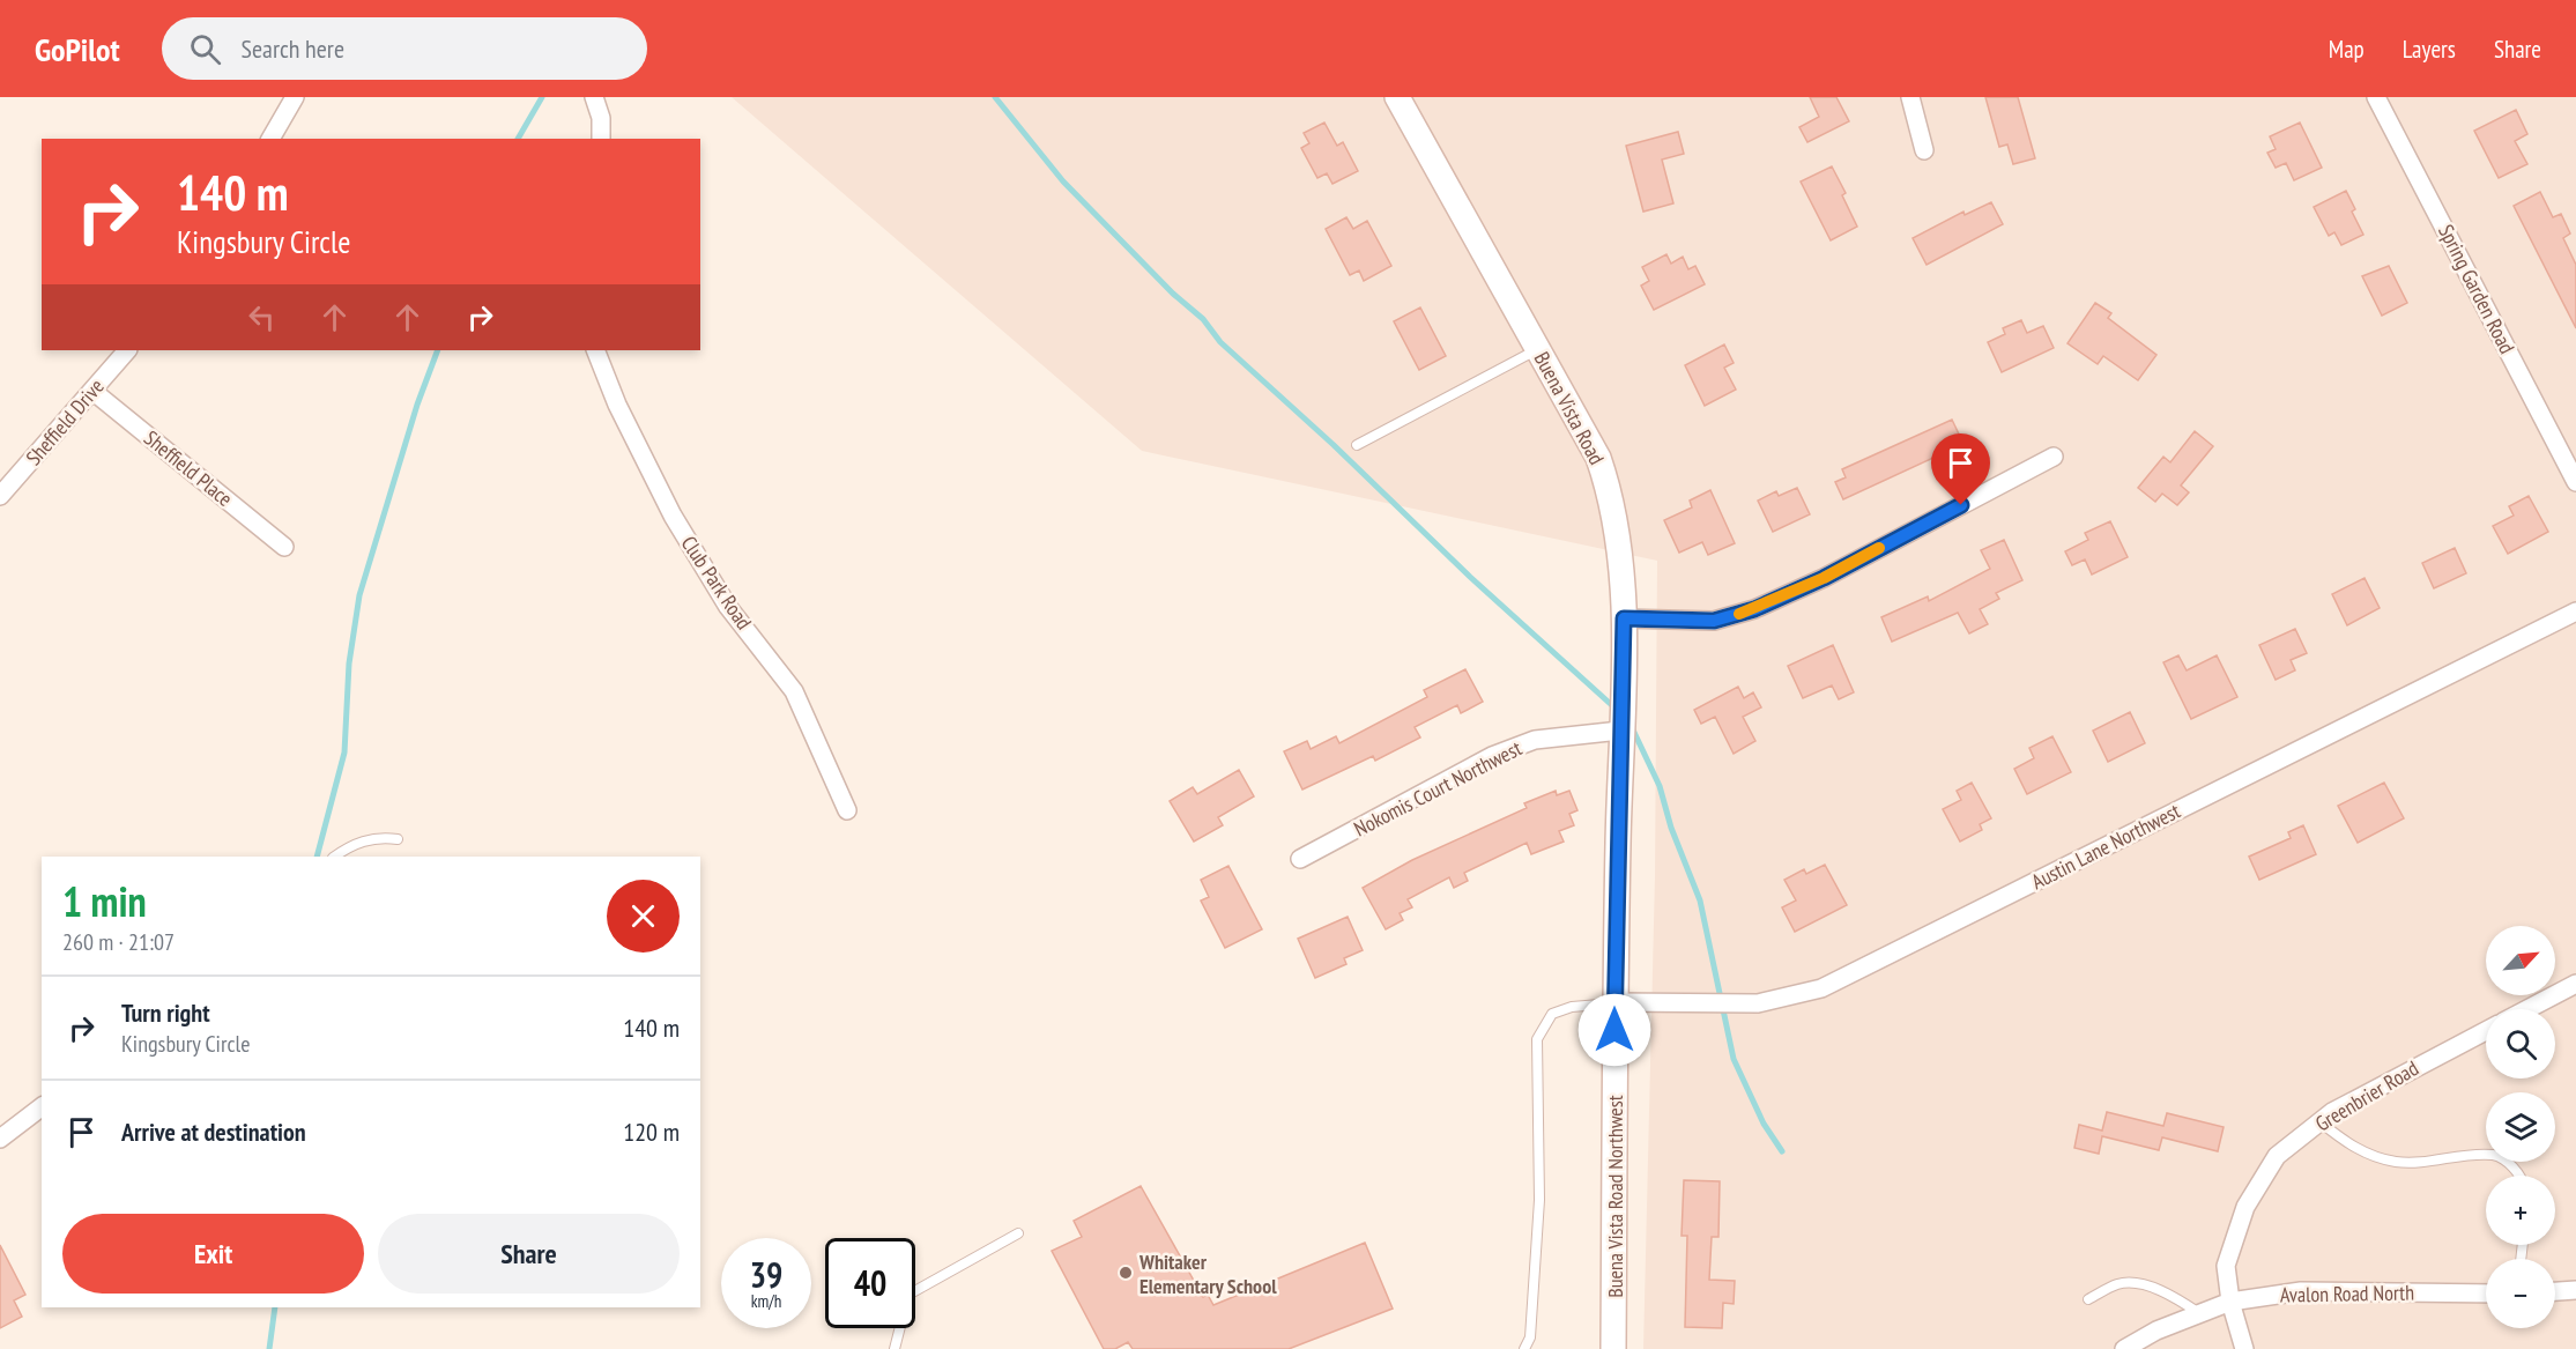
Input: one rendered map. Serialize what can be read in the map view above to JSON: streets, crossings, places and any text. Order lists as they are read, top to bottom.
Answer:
{
  "streets": {
    "street": [
      "Spring Garden Road",
      "Buena Vista Road",
      "Sheffield Drive",
      "Sheffield Place",
      "Club Park Road",
      "Nokomis Court Northwest",
      "Austin Lane Northwest",
      "Greenbrier Road",
      "Buena Vista Road Northwest",
      "Avalon Road North"
    ]
  },
  "crossings": [
    ["Buena Vista Road", "Nokomis Court Northwest"],
    ["Buena Vista Road", "Austin Lane Northwest"],
    ["Buena Vista Road", "Buena Vista Road Northwest"],
    ["Sheffield Drive", "Sheffield Place"],
    ["Austin Lane Northwest", "Buena Vista Road Northwest"],
    ["Greenbrier Road", "Avalon Road North"]
  ],
  "places": ["Whitaker Elementary School"],
  "north": "top right",
  "page": {
    "header": "GoPilot",
    "search": "Search here",
    "nav": ["Map", "Layers", "Share"],
    "turn": ["140 m", "Kingsbury Circle"],
    "heading": ["1 min", "260 m · 21:07"],
    "map_buttons": ["+", "−"],
    "list": [
      {
        "name": "Turn right",
        "note": "Kingsbury Circle",
        "value": "140 m"
      },
      {
        "name": "Arrive at destination",
        "value": "120 m"
      }
    ],
    "buttons": ["Exit", "Share"],
    "speed": "39 km/h",
    "limit": "40"
  }
}
